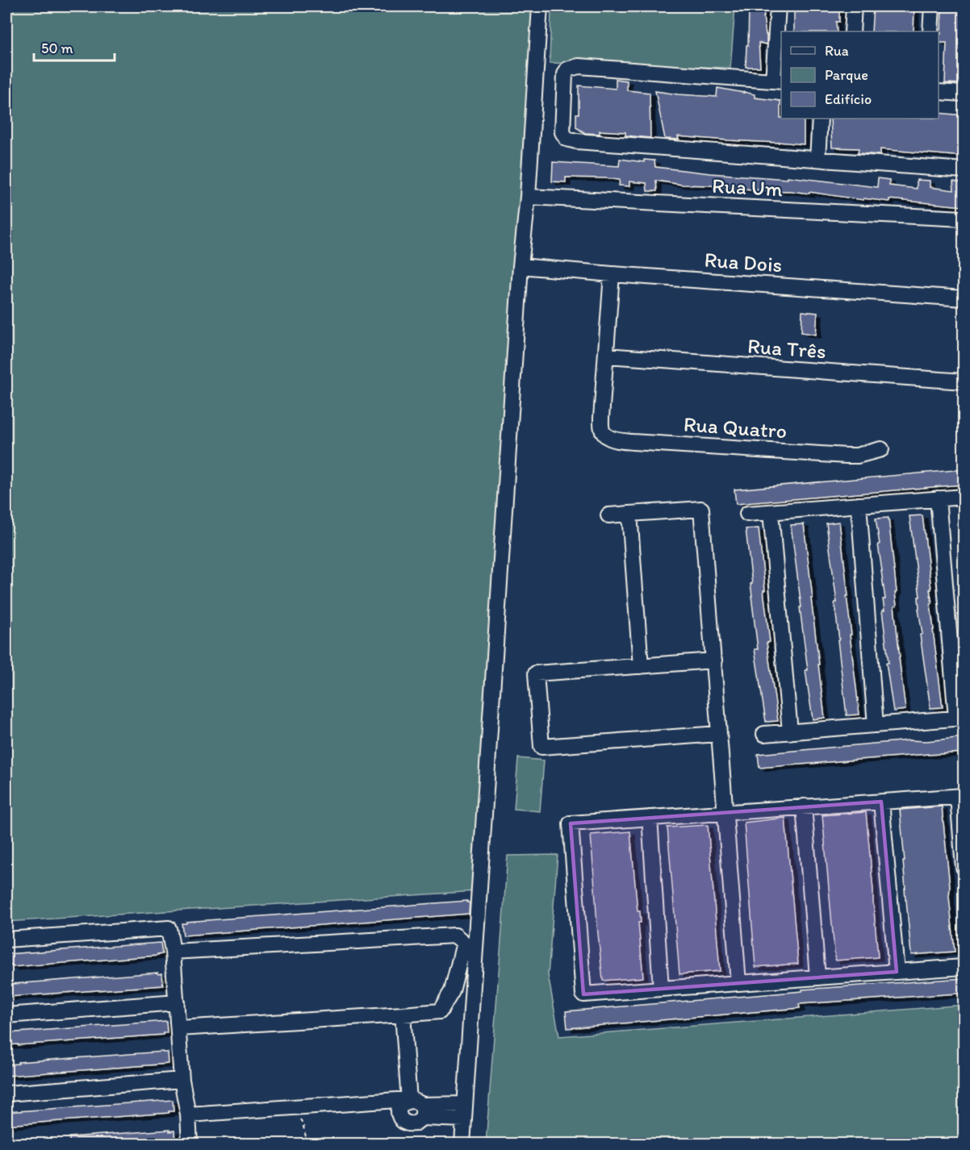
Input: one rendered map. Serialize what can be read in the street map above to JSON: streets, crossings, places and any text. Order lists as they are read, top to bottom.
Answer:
{
  "streets": {
    "street": [
      "Rua Um",
      "Rua Dois",
      "Rua Três",
      "Rua Quatro"
    ]
  },
  "crossings": [
    ["Rua Três", "Rua Quatro"]
  ],
  "legend": ["Rua", "Parque", "Edifício"],
  "scale_bar": "50 m"
}
